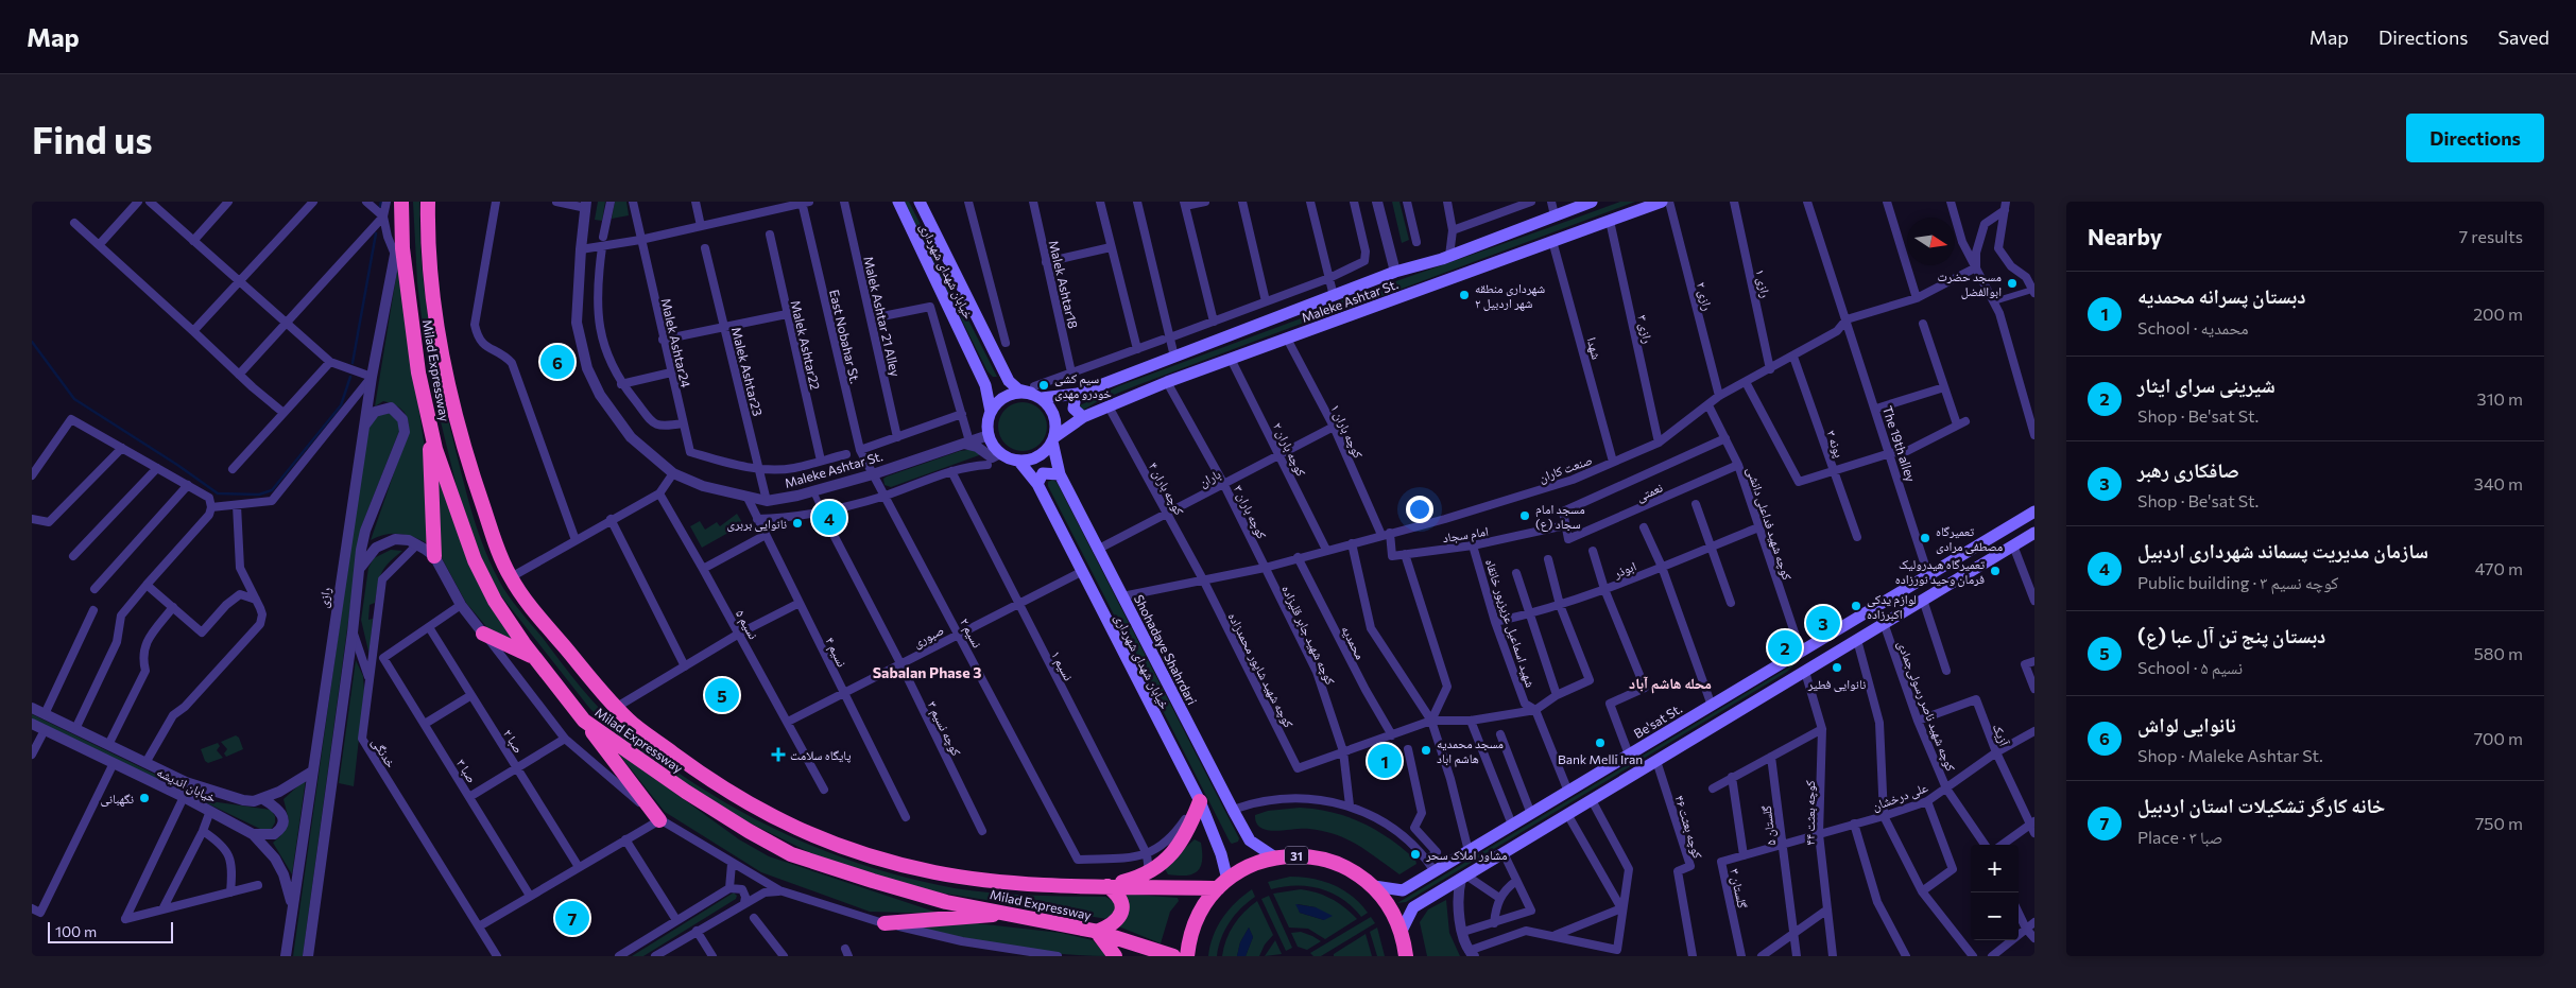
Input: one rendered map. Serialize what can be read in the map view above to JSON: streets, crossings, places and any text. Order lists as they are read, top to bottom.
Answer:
{
  "streets": {
    "highway": ["Milad Expressway", "31"],
    "main road": [
      "خیابان شهدای شهرداری",
      "Maleke Ashtar St.",
      "Shohadaye Shahrdari",
      "Be'sat St."
    ],
    "street": [
      "رازی ۱",
      "Malek Ashtar18",
      "رازی ۲",
      "Malek Ashtar 21 Alley",
      "رازی ۳",
      "East Nobahar St.",
      "Malek Ashtar24",
      "Malek Ashtar22",
      "شهدا",
      "Malek Ashtar23",
      "کوچه باران ۱",
      "پونه ۳",
      "The 19th alley",
      "کوچه باران ۲",
      "صنعت کاران",
      "باران",
      "کوچه باران ۴",
      "نعمتی",
      "کوچه باران ۳",
      "کوچه شهید فداعلی دانشی",
      "امام سجاد",
      "ابوذر",
      "رازی",
      "شهید اسماعیل عزیزپور خانقاه",
      "نسیم ۵",
      "نسیم ۲",
      "کوچه شهید جابر قلیزاده",
      "صبوری",
      "محمدیه",
      "نسیم ۴",
      "نسیم ۱",
      "کوچه شهید شاپور محمدزاده",
      "کوچه شهید ناصر رسولی‌جمادی",
      "کوچه نسیم ۳",
      "آزیک",
      "صبا ۲",
      "خدنگی",
      "صبا ۳",
      "خیابان اندیشه",
      "علی درخشان",
      "کوچه بعثت ۴۴",
      "گلستان ۵",
      "کوچه بعثت ۴۶",
      "گلستان ۳"
    ]
  },
  "crossings": [
    ["خیابان شهدای شهرداری", "Maleke Ashtar St."],
    ["خیابان شهدای شهرداری", "Milad Expressway"],
    ["خیابان شهدای شهرداری", "صبوری"],
    ["خیابان شهدای شهرداری", "Shohadaye Shahrdari"],
    ["خیابان شهدای شهرداری", "31"],
    ["رازی ۱", "صنعت کاران"],
    ["رازی ۲", "صنعت کاران"],
    ["Maleke Ashtar St.", "رازی ۳"],
    ["Maleke Ashtar St.", "East Nobahar St."],
    ["Maleke Ashtar St.", "شهدا"],
    ["Maleke Ashtar St.", "Malek Ashtar23"],
    ["Maleke Ashtar St.", "کوچه باران ۱"],
    ["Maleke Ashtar St.", "کوچه باران ۲"],
    ["Maleke Ashtar St.", "کوچه باران ۴"],
    ["Maleke Ashtar St.", "کوچه باران ۳"],
    ["Maleke Ashtar St.", "نسیم ۲"],
    ["Maleke Ashtar St.", "Shohadaye Shahrdari"],
    ["Maleke Ashtar St.", "نسیم ۴"],
    ["رازی ۳", "صنعت کاران"],
    ["East Nobahar St.", "نسیم ۲"],
    ["Malek Ashtar24", "Malek Ashtar23"],
    ["شهدا", "صنعت کاران"],
    ["Milad Expressway", "رازی"],
    ["Milad Expressway", "31"],
    ["کوچه باران ۱", "صنعت کاران"],
    ["کوچه باران ۱", "باران"],
    ["پونه ۳", "صنعت کاران"],
    ["The 19th alley", "صنعت کاران"],
    ["The 19th alley", "Be'sat St."],
    ["کوچه باران ۲", "صنعت کاران"],
    ["کوچه باران ۲", "باران"],
    ["صنعت کاران", "کوچه باران ۴"],
    ["صنعت کاران", "کوچه باران ۳"],
    ["صنعت کاران", "کوچه شهید فداعلی دانشی"],
    ["صنعت کاران", "کوچه شهید جابر قلیزاده"],
    ["صنعت کاران", "محمدیه"],
    ["صنعت کاران", "Shohadaye Shahrdari"],
    ["صنعت کاران", "کوچه شهید شاپور محمدزاده"],
    ["باران", "کوچه باران ۴"],
    ["باران", "کوچه باران ۳"],
    ["باران", "Shohadaye Shahrdari"],
    ["کوچه باران ۴", "کوچه شهید شاپور محمدزاده"],
    ["نعمتی", "کوچه شهید فداعلی دانشی"],
    ["نعمتی", "امام سجاد"],
    ["کوچه باران ۳", "کوچه شهید جابر قلیزاده"],
    ["کوچه شهید فداعلی دانشی", "ابوذر"],
    ["کوچه شهید فداعلی دانشی", "Be'sat St."],
    ["امام سجاد", "شهید اسماعیل عزیزپور خانقاه"],
    ["ابوذر", "شهید اسماعیل عزیزپور خانقاه"],
    ["رازی", "خیابان اندیشه"],
    ["شهید اسماعیل عزیزپور خانقاه", "Be'sat St."],
    ["نسیم ۵", "صبوری"],
    ["نسیم ۲", "صبوری"],
    ["نسیم ۲", "نسیم ۱"],
    ["کوچه شهید جابر قلیزاده", "کوچه شهید شاپور محمدزاده"],
    ["صبوری", "نسیم ۴"],
    ["صبوری", "نسیم ۱"],
    ["صبوری", "کوچه نسیم ۳"],
    ["Shohadaye Shahrdari", "31"],
    ["کوچه شهید ناصر رسولی‌جمادی", "آزیک"],
    ["کوچه شهید ناصر رسولی‌جمادی", "علی درخشان"],
    ["Be'sat St.", "31"],
    ["آزیک", "علی درخشان"],
    ["صبا ۲", "صبا ۳"],
    ["علی درخشان", "کوچه بعثت ۴۴"],
    ["علی درخشان", "گلستان ۳"],
    ["کوچه بعثت ۴۴", "گلستان ۳"],
    ["گلستان ۵", "گلستان ۳"]
  ],
  "districts": ["Sabalan Phase 3", "محله هاشم آباد"],
  "places": {
    "other": [
      "مسجد حضرت ابوالفضل",
      "شهرداری منطقه ۲ شهر اردبیل",
      "سیم کشی خودرو مهدی",
      "مسجد امام سجاد (ع)",
      "نانوایی بربری",
      "تعمیرگاه مصطفی مرادی",
      "تعمیرگاه هیدرولیک فرمان وحید نورزاده",
      "لوازم یدکی اکبرزاده",
      "نانوایی فطیر",
      "Bank Melli Iran",
      "مسجد محمدیه هاشم اباد",
      "نگهبانی",
      "مشاور املاک سحر"
    ],
    "health": ["پایگاه سلامت"]
  },
  "scale_bar": "100 m",
  "north": "right",
  "page": {
    "header": "Map",
    "nav": ["Map", "Directions", "Saved"],
    "buttons": "Directions",
    "title": "Find us",
    "heading": ["Nearby", "7 results"],
    "list": [
      {
        "mark": "1",
        "name": "دبستان پسرانه محمدیه",
        "note": "School · محمدیه",
        "value": "200 m"
      },
      {
        "mark": "2",
        "name": "شیرینی ‌سرای ایثار",
        "note": "Shop · Be'sat St.",
        "value": "310 m"
      },
      {
        "mark": "3",
        "name": "صافکاری رهبر",
        "note": "Shop · Be'sat St.",
        "value": "340 m"
      },
      {
        "mark": "4",
        "name": "سازمان مدیریت پسماند شهرداری اردبیل",
        "note": "Public building · کوچه نسیم ۳",
        "value": "470 m"
      },
      {
        "mark": "5",
        "name": "دبستان پنج تن آل عبا (ع)",
        "note": "School · نسیم ۵",
        "value": "580 m"
      },
      {
        "mark": "6",
        "name": "نانوایی لواش",
        "note": "Shop · Maleke Ashtar St.",
        "value": "700 m"
      },
      {
        "mark": "7",
        "name": "خانه کارگر تشکیلات استان اردبیل",
        "note": "Place · صبا ۳",
        "value": "750 m"
      }
    ],
    "pins": [
      "6",
      "4",
      "3",
      "2",
      "5",
      "1",
      "7"
    ],
    "map_buttons": ["+", "−"],
    "scale": "100 m"
  }
}
